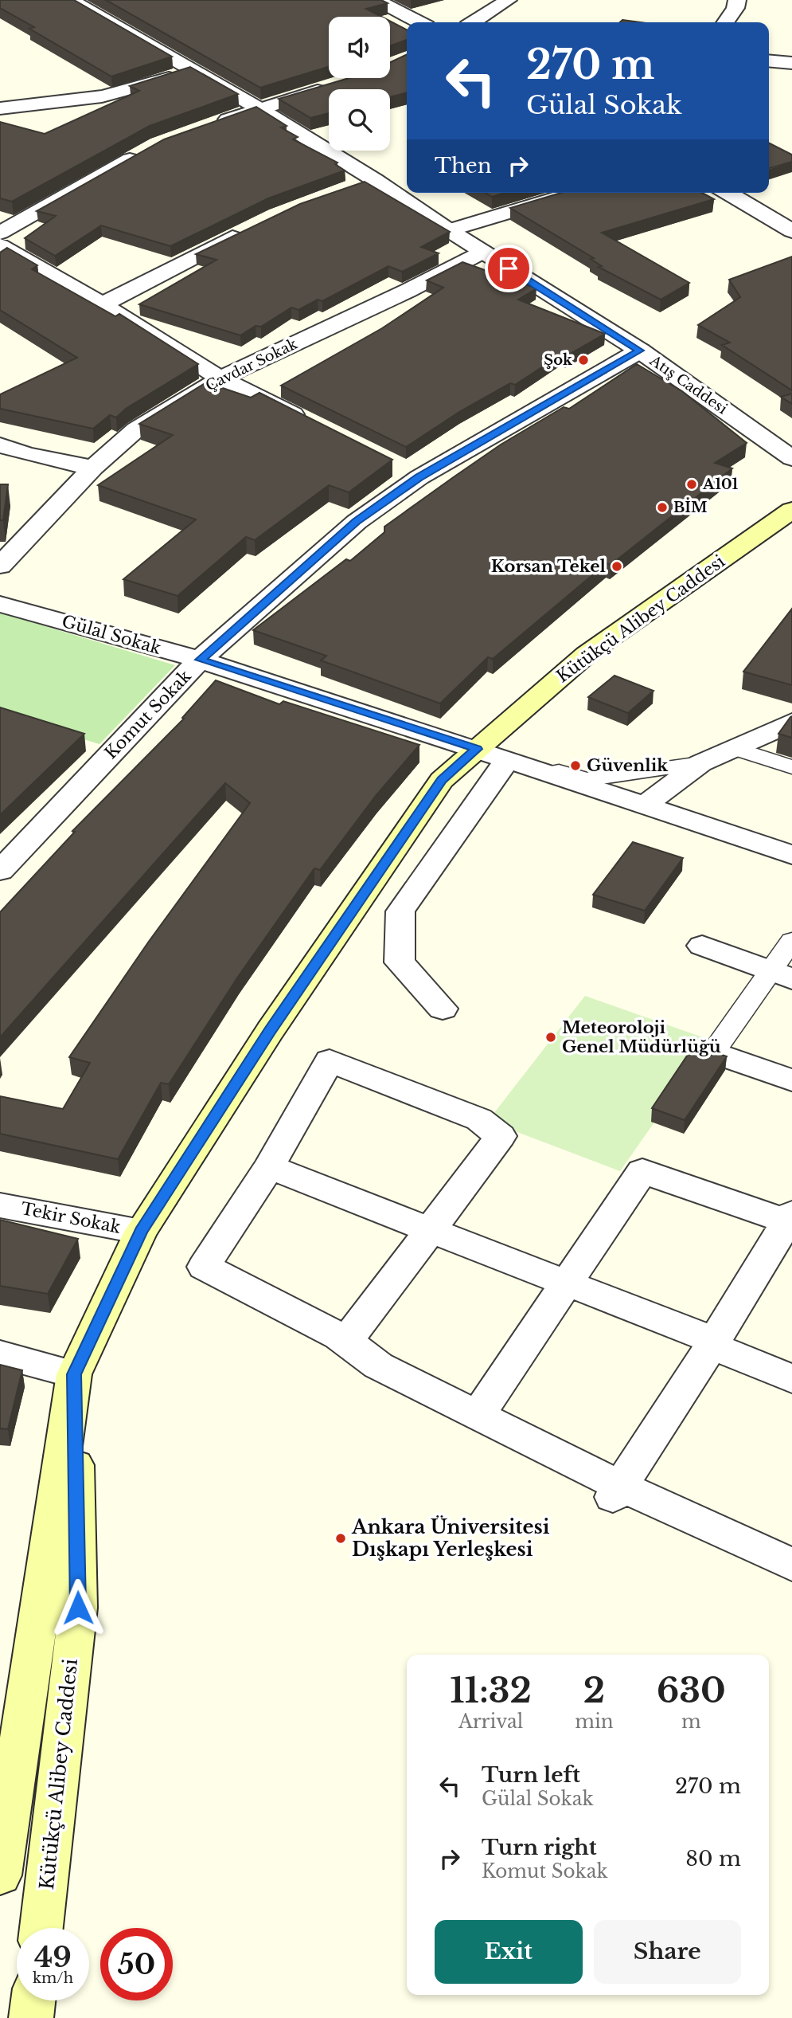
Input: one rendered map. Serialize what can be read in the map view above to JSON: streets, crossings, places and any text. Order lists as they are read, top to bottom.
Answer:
{
  "streets": {
    "main road": ["Kütükçü Alibey Caddesi"],
    "street": [
      "Çavdar Sokak",
      "Atış Caddesi",
      "Gülal Sokak",
      "Komut Sokak",
      "Tekir Sokak"
    ]
  },
  "crossings": [
    ["Çavdar Sokak", "Atış Caddesi"],
    ["Atış Caddesi", "Komut Sokak"],
    ["Kütükçü Alibey Caddesi", "Gülal Sokak"],
    ["Kütükçü Alibey Caddesi", "Tekir Sokak"],
    ["Gülal Sokak", "Komut Sokak"]
  ],
  "places": [
    "Şok",
    "A101",
    "BİM",
    "Korsan Tekel",
    "Güvenlik",
    "Meteoroloji Genel Müdürlüğü",
    "Ankara Üniversitesi Dışkapı Yerleşkesi"
  ],
  "page": {
    "turn": ["270 m", "Gülal Sokak"],
    "then": "Then",
    "eta": [
      "11:32",
      "Arrival",
      "2",
      "min",
      "630",
      "m"
    ],
    "list": [
      {
        "name": "Turn left",
        "note": "Gülal Sokak",
        "value": "270 m"
      },
      {
        "name": "Turn right",
        "note": "Komut Sokak",
        "value": "80 m"
      }
    ],
    "buttons": ["Exit", "Share"],
    "speed": "49 km/h",
    "limit": "50"
  }
}
